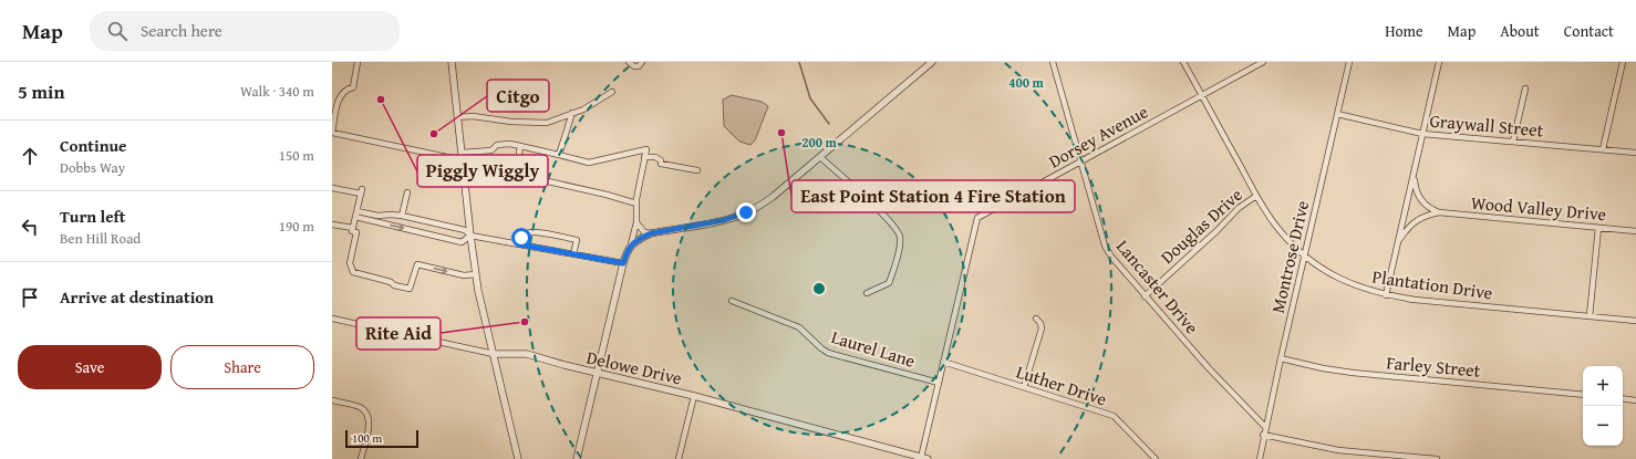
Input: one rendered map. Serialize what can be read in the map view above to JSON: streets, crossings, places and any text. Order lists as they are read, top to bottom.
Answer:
{
  "streets": {
    "street": [
      "Graywall Street",
      "Dorsey Avenue",
      "Wood Valley Drive",
      "Douglas Drive",
      "Montrose Drive",
      "Plantation Drive",
      "Lancaster Drive",
      "Laurel Lane",
      "Farley Street",
      "Delowe Drive",
      "Luther Drive"
    ]
  },
  "crossings": [
    ["Graywall Street", "Montrose Drive"],
    ["Dorsey Avenue", "Plantation Drive"],
    ["Dorsey Avenue", "Lancaster Drive"],
    ["Dorsey Avenue", "Laurel Lane"],
    ["Dorsey Avenue", "Delowe Drive"],
    ["Dorsey Avenue", "Luther Drive"],
    ["Douglas Drive", "Plantation Drive"],
    ["Douglas Drive", "Lancaster Drive"],
    ["Montrose Drive", "Plantation Drive"],
    ["Montrose Drive", "Lancaster Drive"],
    ["Montrose Drive", "Farley Street"]
  ],
  "places": [
    "Piggly Wiggly",
    "East Point Station 4 Fire Station",
    "Citgo",
    "Rite Aid"
  ],
  "scale_bar": "100 m",
  "page": {
    "header": "Map",
    "search": "Search here",
    "nav": [
      "Home",
      "Map",
      "About",
      "Contact"
    ],
    "heading": ["5 min", "Walk · 340 m"],
    "list": [
      ["Continue", "Dobbs Way", "150 m"],
      ["Turn left", "Ben Hill Road", "190 m"],
      "Arrive at destination"
    ],
    "buttons": ["Save", "Share"],
    "map_buttons": ["+", "−"],
    "scale": "100 m"
  },
  "rings": ["400 m", "200 m"]
}
